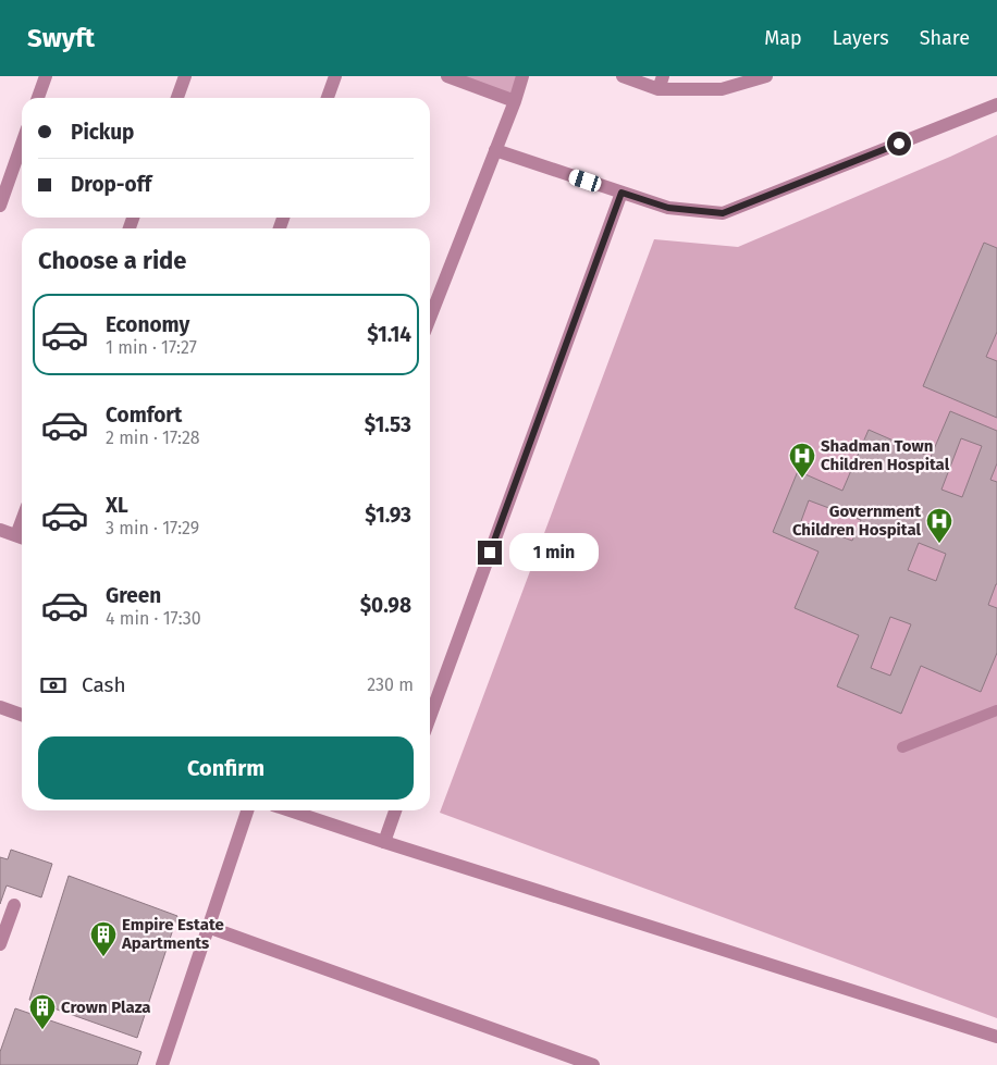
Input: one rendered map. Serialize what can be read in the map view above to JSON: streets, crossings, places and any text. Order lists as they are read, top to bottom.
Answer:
{
  "places": {
    "hospital": ["Shadman Town Children Hospital", "Government Children Hospital"],
    "building": ["Empire Estate Apartments", "Crown Plaza"]
  },
  "page": {
    "header": "Swyft",
    "nav": ["Map", "Layers", "Share"],
    "banner": ["Pickup", "Drop-off"],
    "heading": "Choose a ride",
    "list": [
      {
        "name": "Economy",
        "note": "1 min · 17:27",
        "value": "$1.14"
      },
      {
        "name": "Comfort",
        "note": "2 min · 17:28",
        "value": "$1.53"
      },
      {
        "name": "XL",
        "note": "3 min · 17:29",
        "value": "$1.93"
      },
      {
        "name": "Green",
        "note": "4 min · 17:30",
        "value": "$0.98"
      }
    ],
    "bubble": "1 min",
    "pay": ["Cash", "230 m"],
    "buttons": "Confirm"
  }
}
